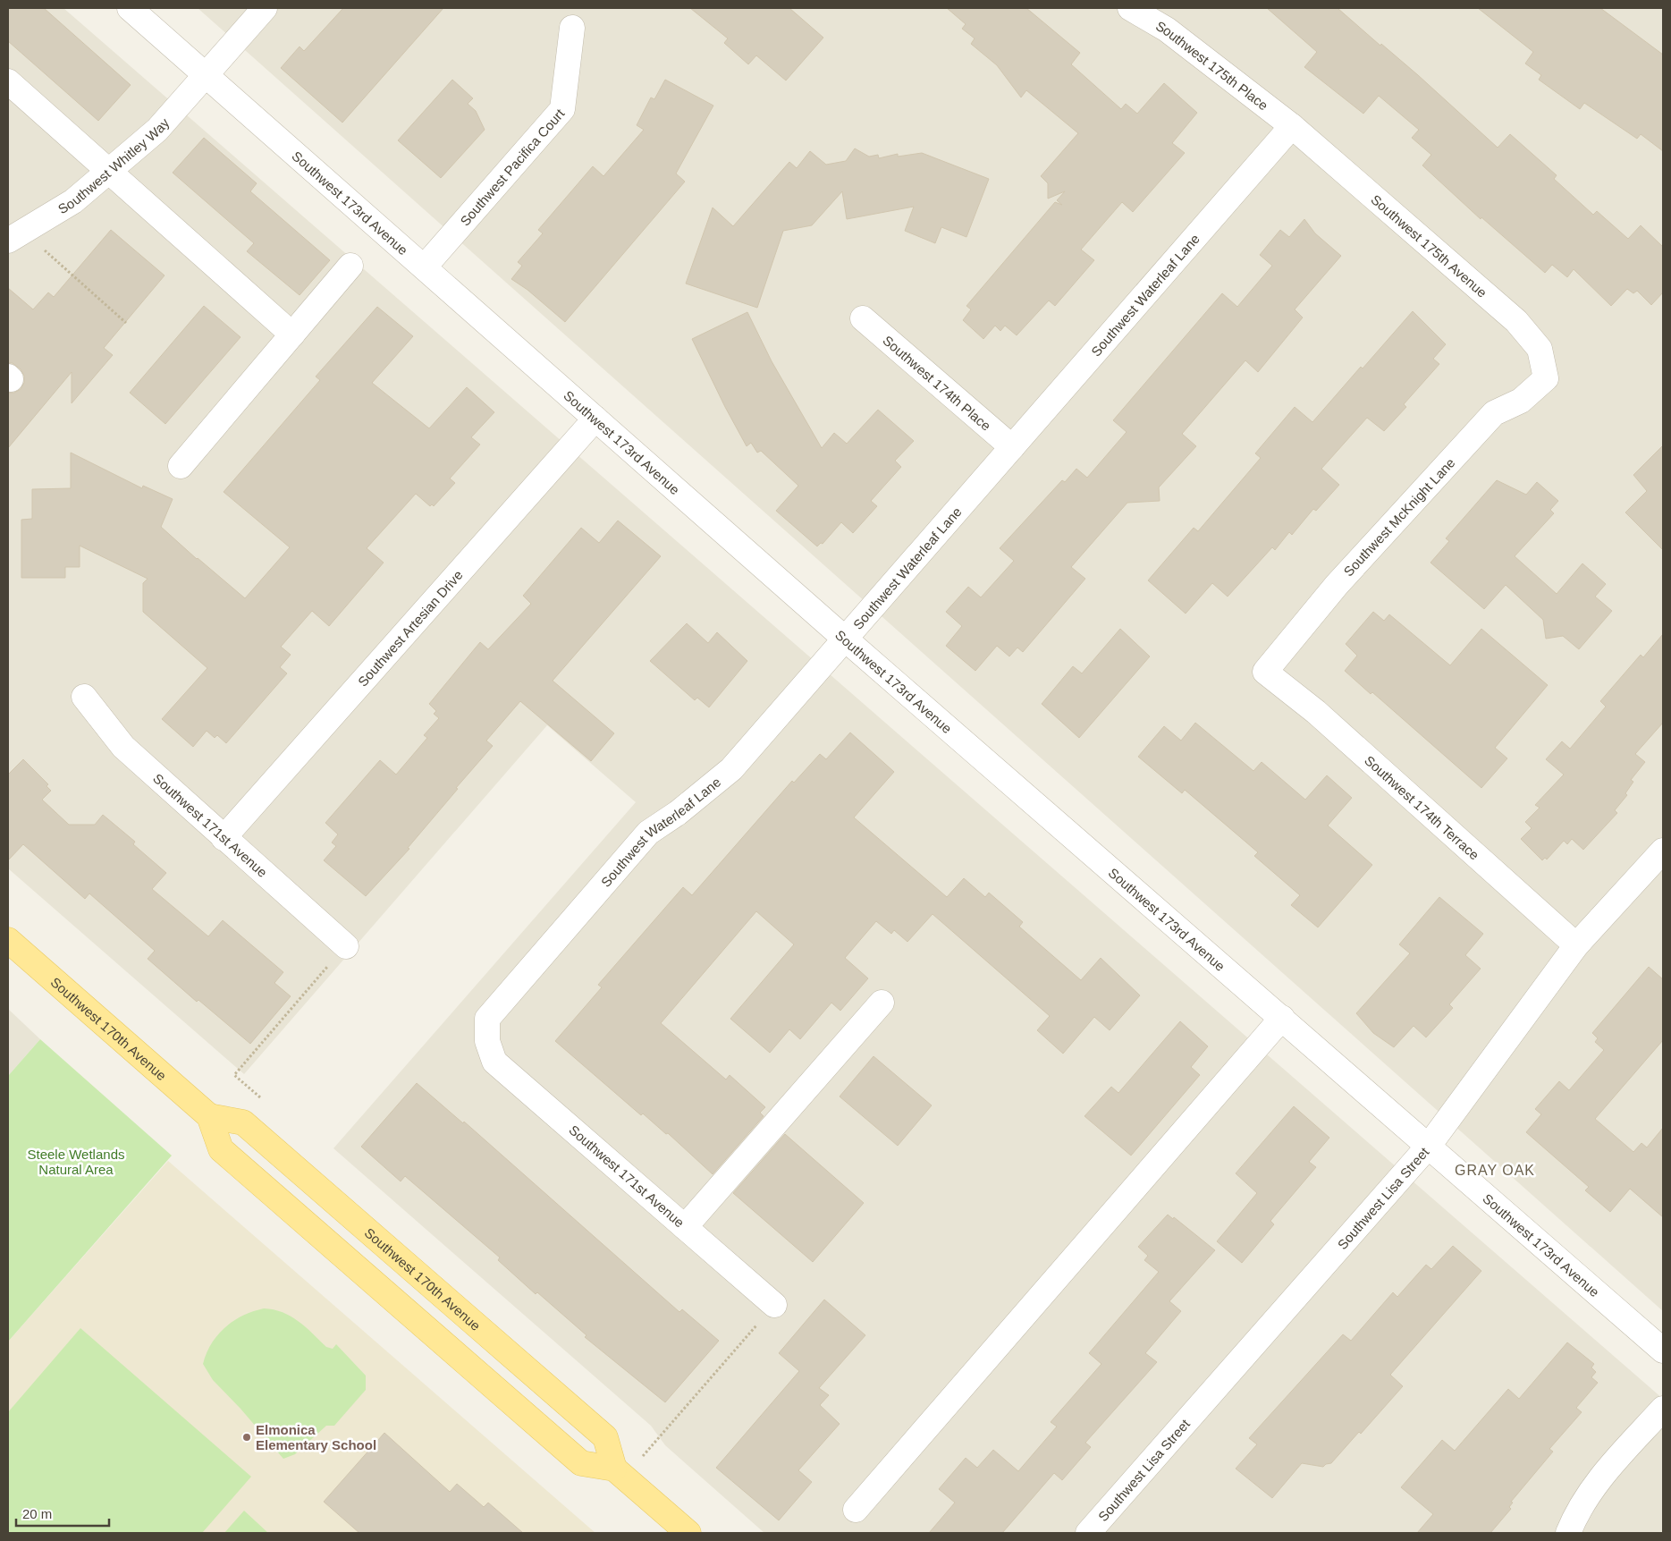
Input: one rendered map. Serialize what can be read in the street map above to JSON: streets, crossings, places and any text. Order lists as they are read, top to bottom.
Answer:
{
  "streets": {
    "main road": ["Southwest 170th Avenue"],
    "street": [
      "Southwest 175th Place",
      "Southwest Whitley Way",
      "Southwest Pacifica Court",
      "Southwest 173rd Avenue",
      "Southwest 175th Avenue",
      "Southwest Waterleaf Lane",
      "Southwest 174th Place",
      "Southwest McKnight Lane",
      "Southwest Artesian Drive",
      "Southwest 174th Terrace",
      "Southwest 171st Avenue",
      "Southwest Lisa Street"
    ]
  },
  "crossings": [
    ["Southwest 175th Place", "Southwest 175th Avenue"],
    ["Southwest 175th Place", "Southwest Waterleaf Lane"],
    ["Southwest Whitley Way", "Southwest 173rd Avenue"],
    ["Southwest Pacifica Court", "Southwest 173rd Avenue"],
    ["Southwest 173rd Avenue", "Southwest Waterleaf Lane"],
    ["Southwest 173rd Avenue", "Southwest Artesian Drive"],
    ["Southwest 173rd Avenue", "Southwest Lisa Street"],
    ["Southwest 175th Avenue", "Southwest Waterleaf Lane"],
    ["Southwest 175th Avenue", "Southwest McKnight Lane"],
    ["Southwest Waterleaf Lane", "Southwest 174th Place"],
    ["Southwest Waterleaf Lane", "Southwest 171st Avenue"],
    ["Southwest McKnight Lane", "Southwest 174th Terrace"],
    ["Southwest Artesian Drive", "Southwest 171st Avenue"],
    ["Southwest 174th Terrace", "Southwest Lisa Street"]
  ],
  "districts": ["GRAY OAK"],
  "parks": ["Steele Wetlands Natural Area"],
  "places": ["Elmonica Elementary School"],
  "scale_bar": "20 m"
}
